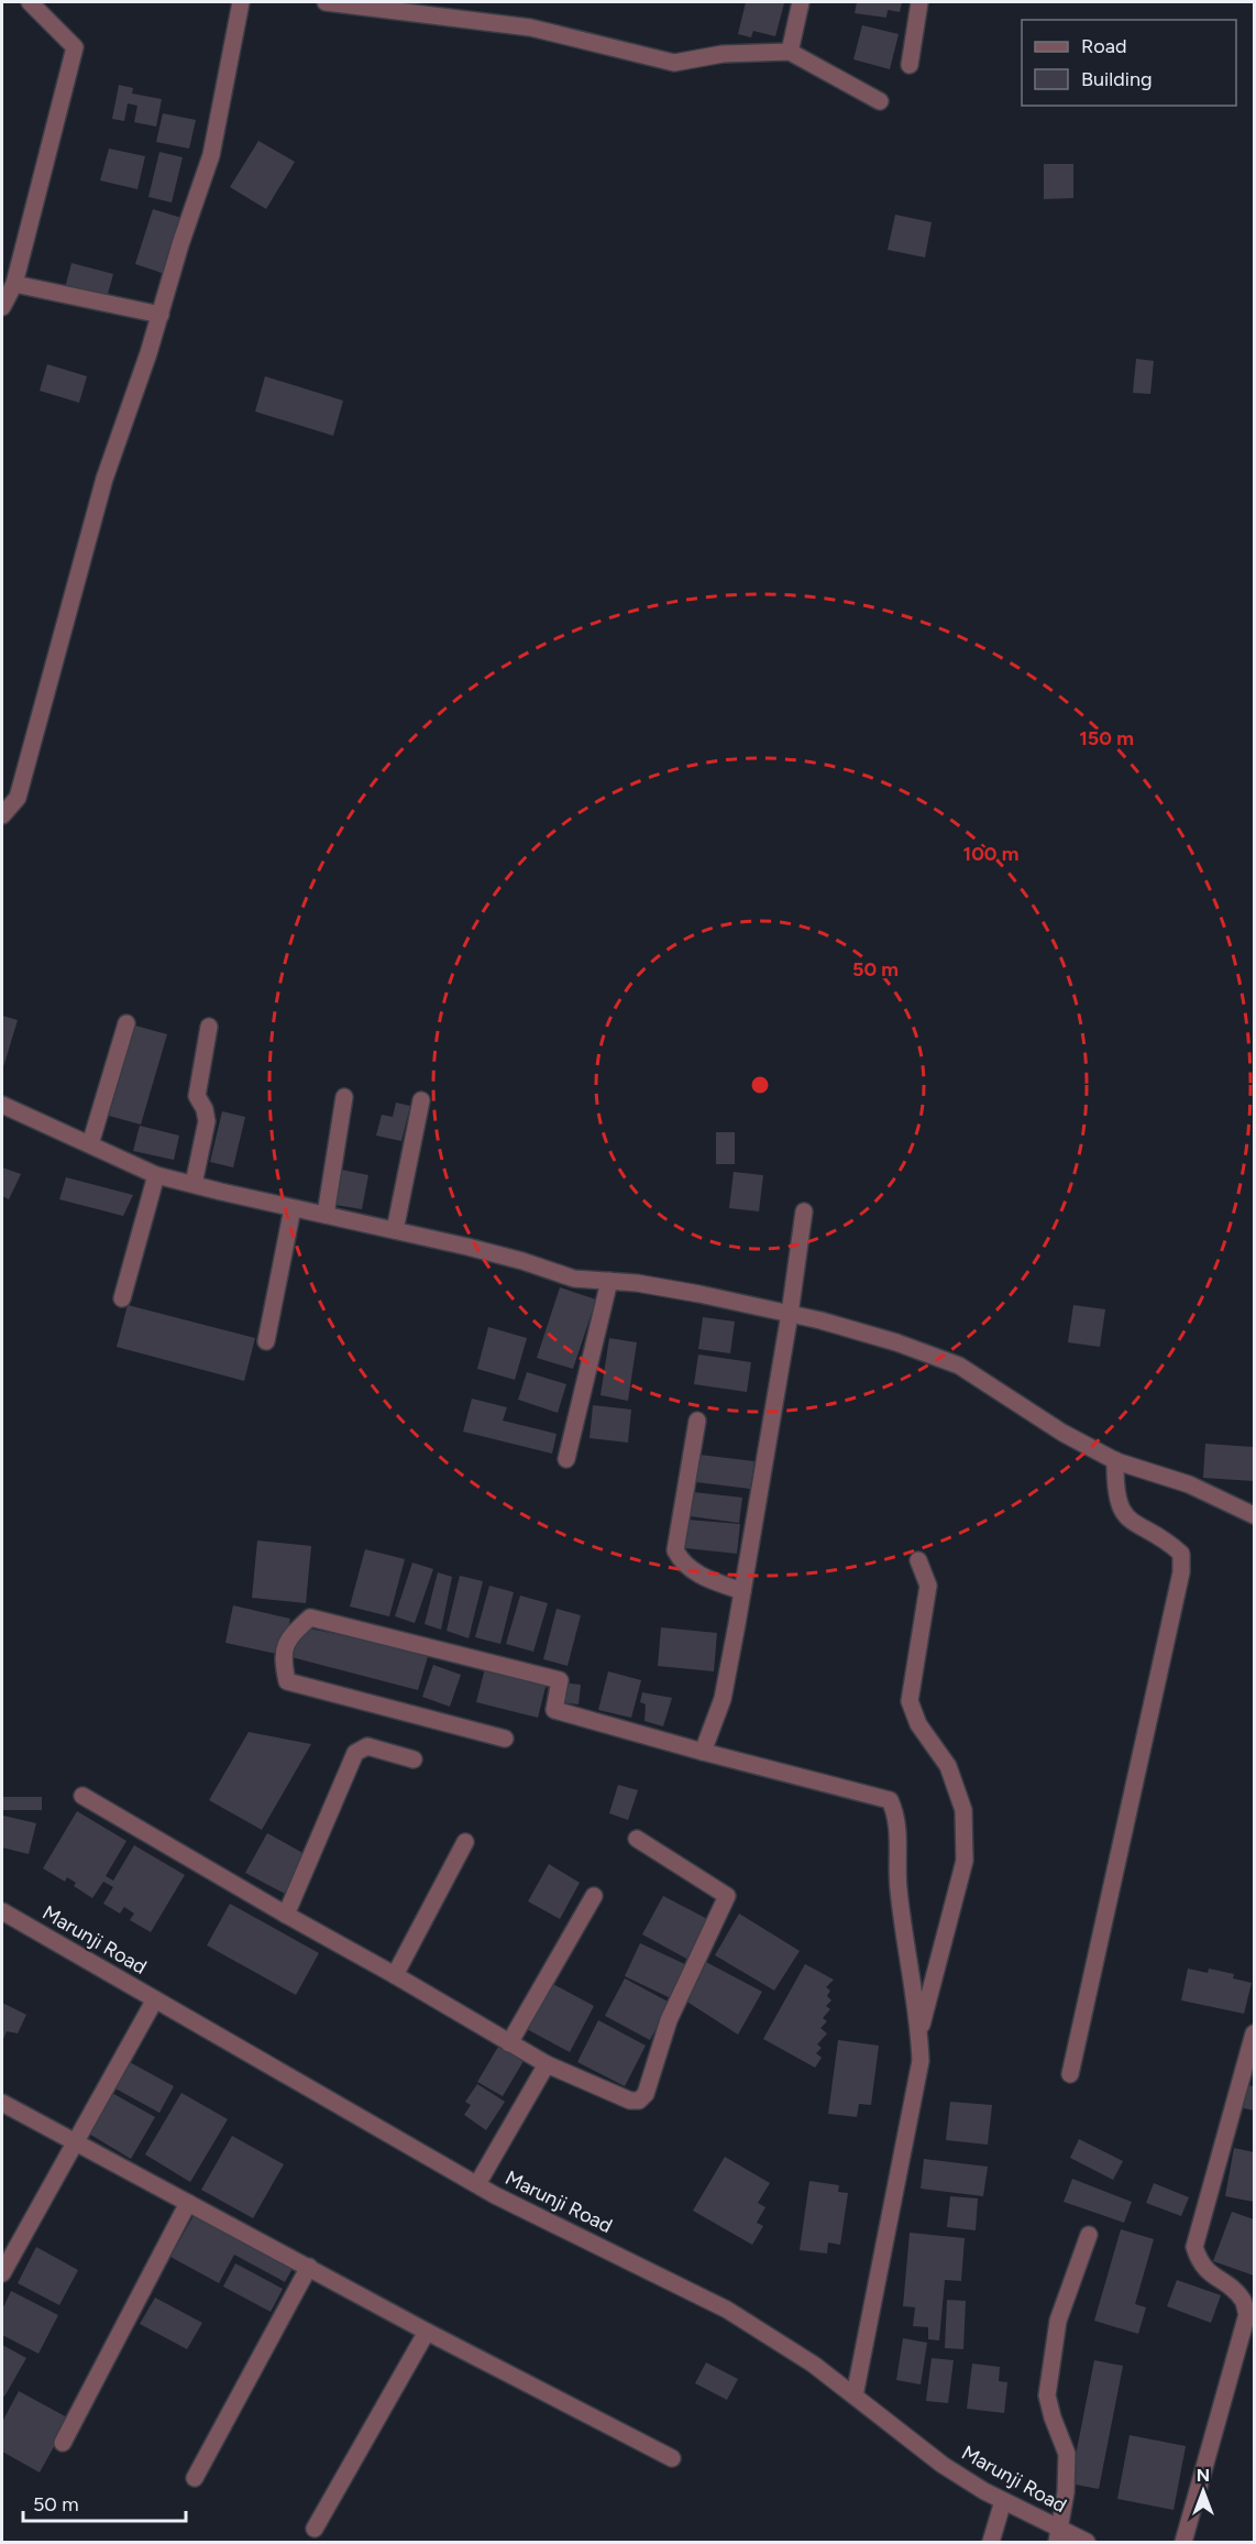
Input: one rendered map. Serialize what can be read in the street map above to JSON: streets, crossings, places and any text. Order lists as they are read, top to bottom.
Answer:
{
  "streets": {
    "street": ["Marunji Road"]
  },
  "legend": ["Road", "Building"],
  "scale_bar": "50 m",
  "north": "top",
  "rings": ["150 m", "100 m", "50 m"]
}
